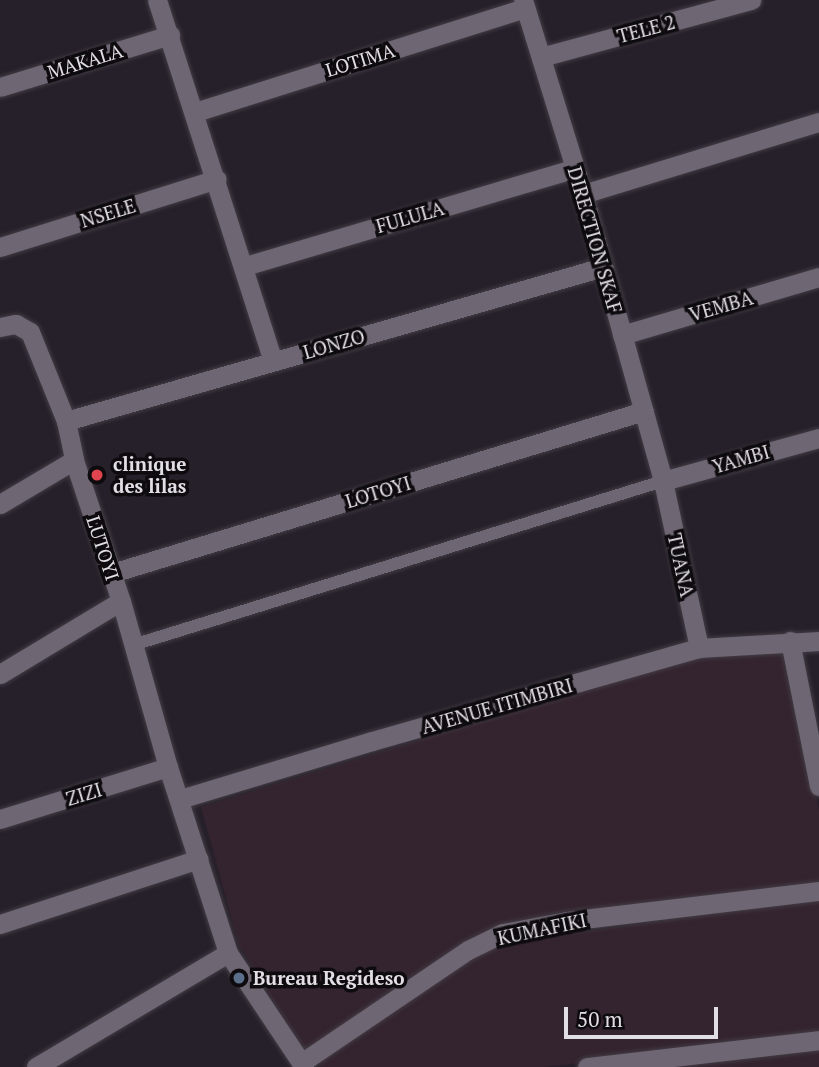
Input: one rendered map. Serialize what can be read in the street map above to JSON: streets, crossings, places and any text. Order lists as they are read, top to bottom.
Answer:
{
  "streets": {
    "street": [
      "TELE 2",
      "LOTIMA",
      "MAKALA",
      "NSELE",
      "FULULA",
      "DIRECTION SKAF",
      "VEMBA",
      "LONZO",
      "YAMBI",
      "LOTOYI",
      "LUTOYI",
      "TUANA",
      "AVENUE ITIMBIRI",
      "ZIZI",
      "KUMAFIKI"
    ]
  },
  "crossings": [
    ["TELE 2", "DIRECTION SKAF"],
    ["LOTIMA", "DIRECTION SKAF"],
    ["FULULA", "DIRECTION SKAF"],
    ["DIRECTION SKAF", "VEMBA"],
    ["DIRECTION SKAF", "LONZO"],
    ["DIRECTION SKAF", "YAMBI"],
    ["DIRECTION SKAF", "LOTOYI"],
    ["DIRECTION SKAF", "TUANA"],
    ["LONZO", "LUTOYI"],
    ["YAMBI", "TUANA"],
    ["LOTOYI", "LUTOYI"],
    ["LUTOYI", "AVENUE ITIMBIRI"],
    ["LUTOYI", "ZIZI"],
    ["LUTOYI", "KUMAFIKI"],
    ["TUANA", "AVENUE ITIMBIRI"]
  ],
  "places": ["clinique des lilas", "Bureau Regideso"],
  "scale_bar": "50 m"
}
